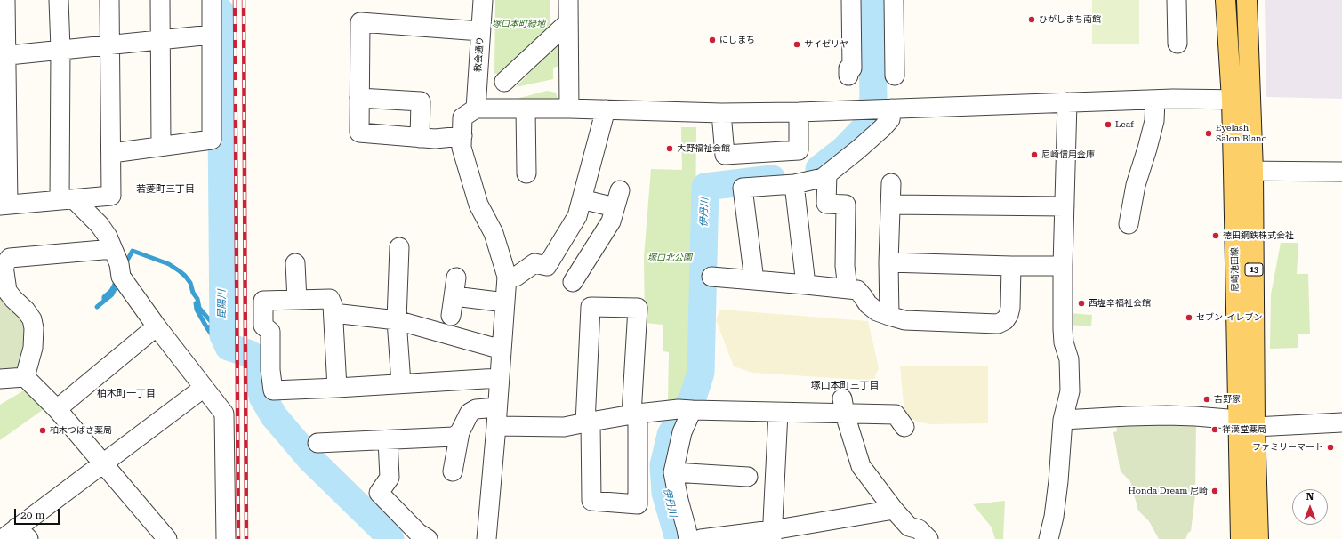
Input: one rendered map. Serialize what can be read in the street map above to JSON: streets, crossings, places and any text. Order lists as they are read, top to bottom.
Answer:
{
  "streets": {
    "main road": ["尼崎池田線", "13"],
    "street": ["教会通り"]
  },
  "districts": ["若菱町三丁目", "塚口本町三丁目", "柏木町一丁目"],
  "water": ["伊丹川", "昆陽川"],
  "parks": ["塚口本町緑地", "塚口北公園"],
  "places": [
    "ひがしまち南館",
    "にしまち",
    "サイゼリヤ",
    "Leaf",
    "Eyelash Salon Blanc",
    "大野福祉会館",
    "尼崎信用金庫",
    "徳田鋼鉄株式会社",
    "西塩辛福祉会館",
    "セブン-イレブン",
    "吉野家",
    "祥漢堂薬局",
    "柏木つばさ薬局",
    "ファミリーマート",
    "Honda Dream 尼崎"
  ],
  "scale_bar": "20 m",
  "north": "top"
}
